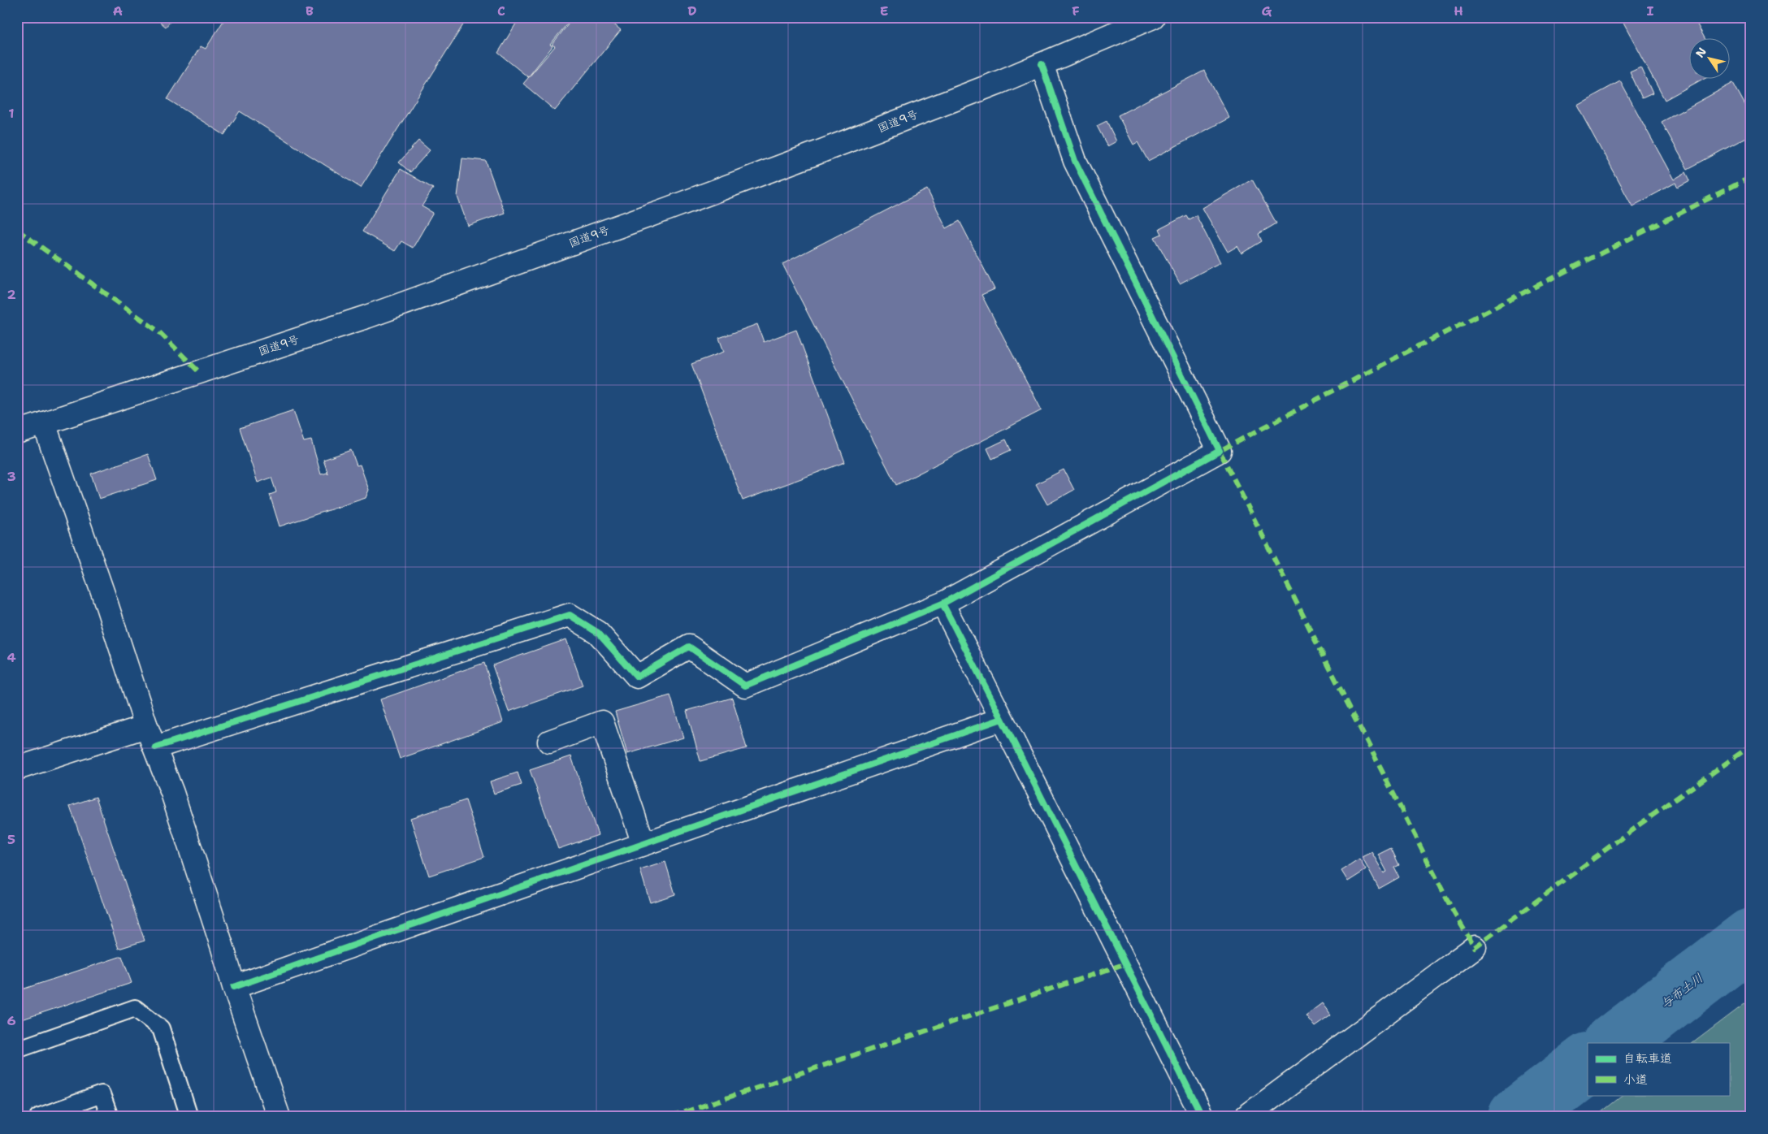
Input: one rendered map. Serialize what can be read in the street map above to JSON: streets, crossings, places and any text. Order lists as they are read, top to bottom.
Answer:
{
  "streets": {
    "main road": ["国道9号"]
  },
  "water": ["与布土川"],
  "legend": ["自転車道", "小道"],
  "north": "top left",
  "grid": {
    "columns": [
      "A",
      "B",
      "C",
      "D",
      "E",
      "F",
      "G",
      "H",
      "I"
    ],
    "rows": [
      "1",
      "2",
      "3",
      "4",
      "5",
      "6"
    ]
  }
}
